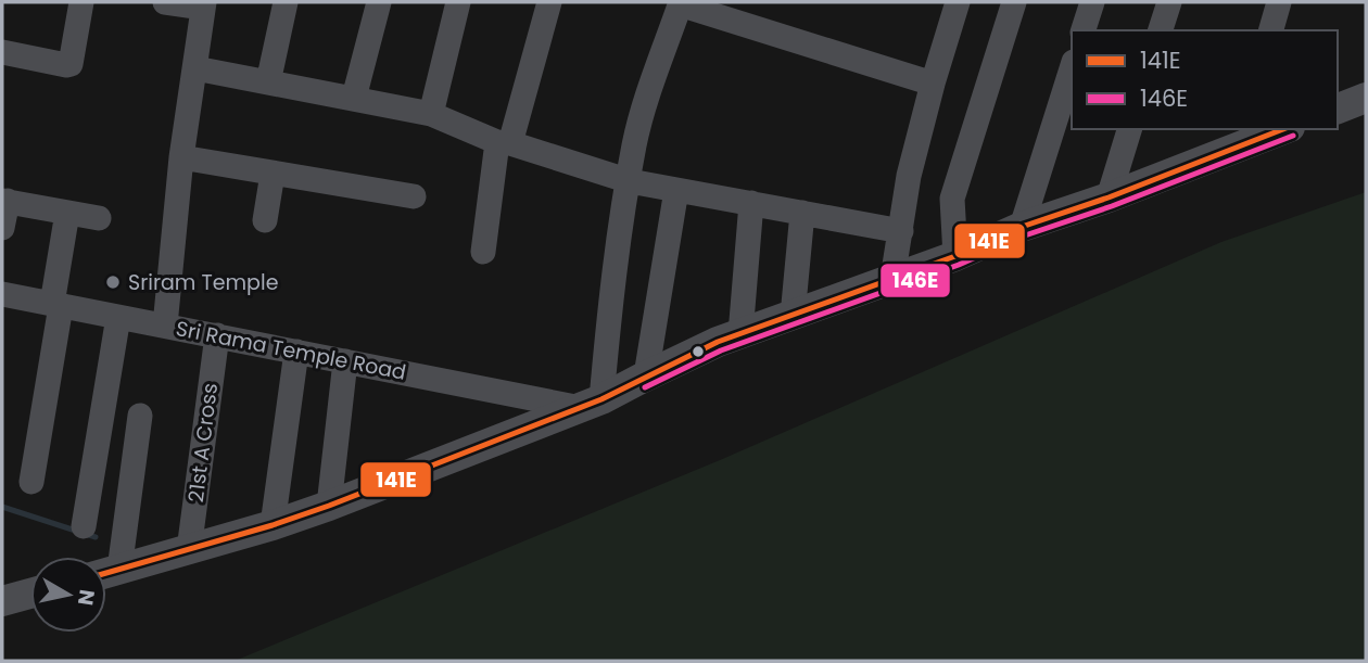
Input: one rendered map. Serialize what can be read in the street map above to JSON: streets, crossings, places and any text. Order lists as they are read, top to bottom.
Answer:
{
  "streets": {
    "street": ["Sri Rama Temple Road", "21st A Cross"]
  },
  "crossings": [
    ["Sri Rama Temple Road", "21st A Cross"]
  ],
  "places": ["Sriram Temple"],
  "lines": ["transit line 141E", "transit line 146E"],
  "legend": ["141E", "146E"],
  "north": "right"
}
